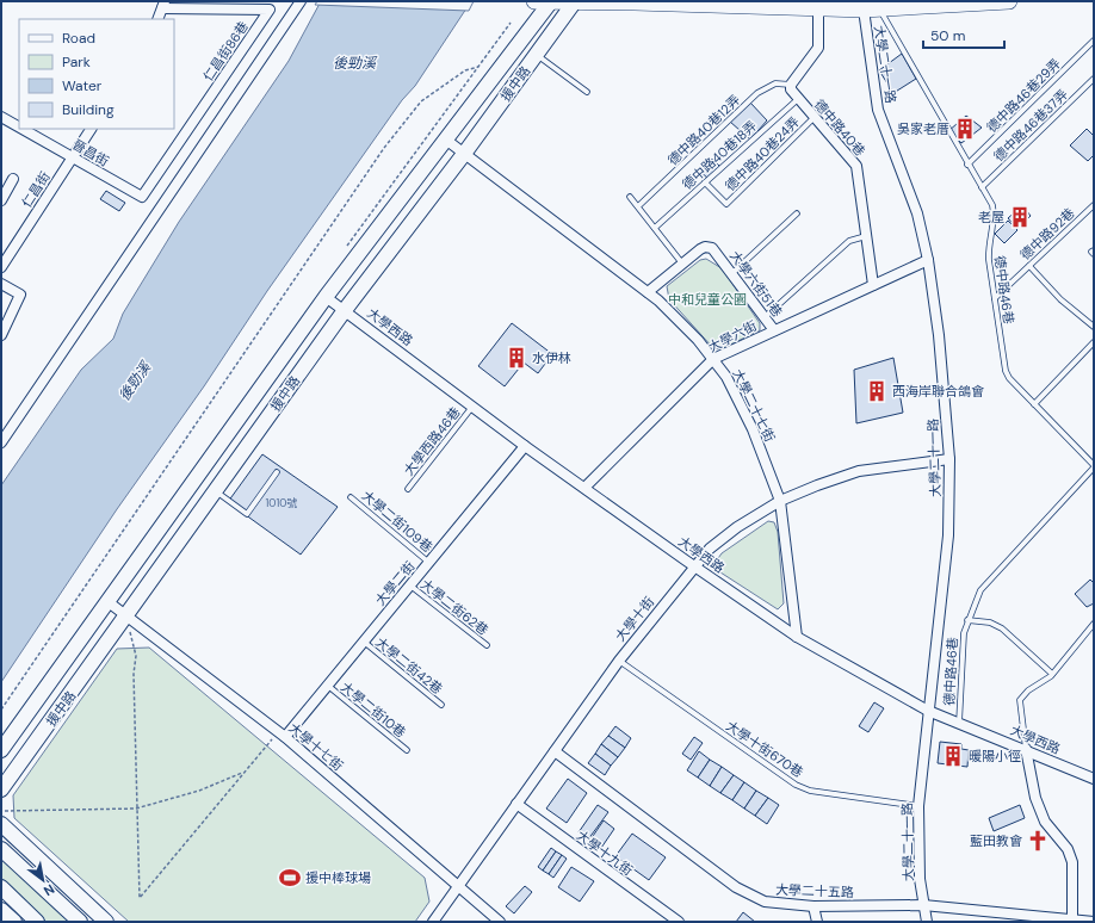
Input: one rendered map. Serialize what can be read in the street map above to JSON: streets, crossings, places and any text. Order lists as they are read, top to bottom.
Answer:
{
  "streets": {
    "street": [
      "仁昌街86巷",
      "大學二十一路",
      "援中路",
      "德中路40巷",
      "晉昌街",
      "仁昌街",
      "大學六街51巷",
      "大學西路",
      "大學六街",
      "大學二十七街",
      "大學二街",
      "大學十街",
      "大學十七街",
      "大學十九街",
      "大學二十五路"
    ],
    "lane": [
      "德中路46巷29弄",
      "德中路46巷37弄",
      "德中路40巷12弄",
      "德中路40巷24弄",
      "德中路40巷18弄",
      "德中路92巷",
      "德中路46巷",
      "大學西路46巷",
      "大學二街109巷",
      "大學二街62巷",
      "大學二街42巷",
      "大學二街10巷",
      "大學十街670巷"
    ]
  },
  "crossings": [
    ["仁昌街86巷", "晉昌街"],
    ["大學二十一路", "德中路46巷"],
    ["大學二十一路", "大學西路"],
    ["大學二十一路", "大學六街"],
    ["大學二十一路", "大學十街"],
    ["大學二十一路", "大學十街670巷"],
    ["大學二十一路", "大學二十五路"],
    ["援中路", "大學西路"],
    ["援中路", "大學二十七街"],
    ["援中路", "大學十七街"],
    ["德中路46巷29弄", "德中路46巷"],
    ["德中路46巷37弄", "德中路46巷"],
    ["德中路40巷", "德中路40巷12弄"],
    ["德中路40巷", "德中路40巷24弄"],
    ["德中路40巷", "德中路40巷18弄"],
    ["德中路40巷", "大學六街"],
    ["晉昌街", "仁昌街"],
    ["德中路40巷24弄", "德中路40巷18弄"],
    ["德中路92巷", "德中路46巷"],
    ["大學六街51巷", "大學六街"],
    ["大學六街51巷", "大學二十七街"],
    ["德中路46巷", "大學西路"],
    ["大學西路", "大學六街"],
    ["大學西路", "大學二十七街"],
    ["大學西路", "大學西路46巷"],
    ["大學西路", "大學二街"],
    ["大學西路", "大學十街"],
    ["大學六街", "大學二十七街"],
    ["大學二十七街", "大學十街"],
    ["大學二街109巷", "大學二街"],
    ["大學二街", "大學二街62巷"],
    ["大學二街", "大學二街42巷"],
    ["大學二街", "大學二街10巷"],
    ["大學二街", "大學十七街"],
    ["大學十街", "大學十七街"],
    ["大學十街", "大學十街670巷"],
    ["大學十街", "大學十九街"],
    ["大學十街", "大學二十五路"]
  ],
  "water": ["後勁溪"],
  "parks": ["中和兒童公園"],
  "places": {
    "building": [
      "吳家老厝",
      "老屋",
      "水伊林",
      "西海岸聯合鴿會",
      "暖陽小徑"
    ],
    "church": ["藍田教會"],
    "sports": ["援中棒球場"]
  },
  "house_numbers": ["1010號"],
  "legend": [
    "Road",
    "Park",
    "Water",
    "Building"
  ],
  "scale_bar": "50 m",
  "north": "bottom right"
}
